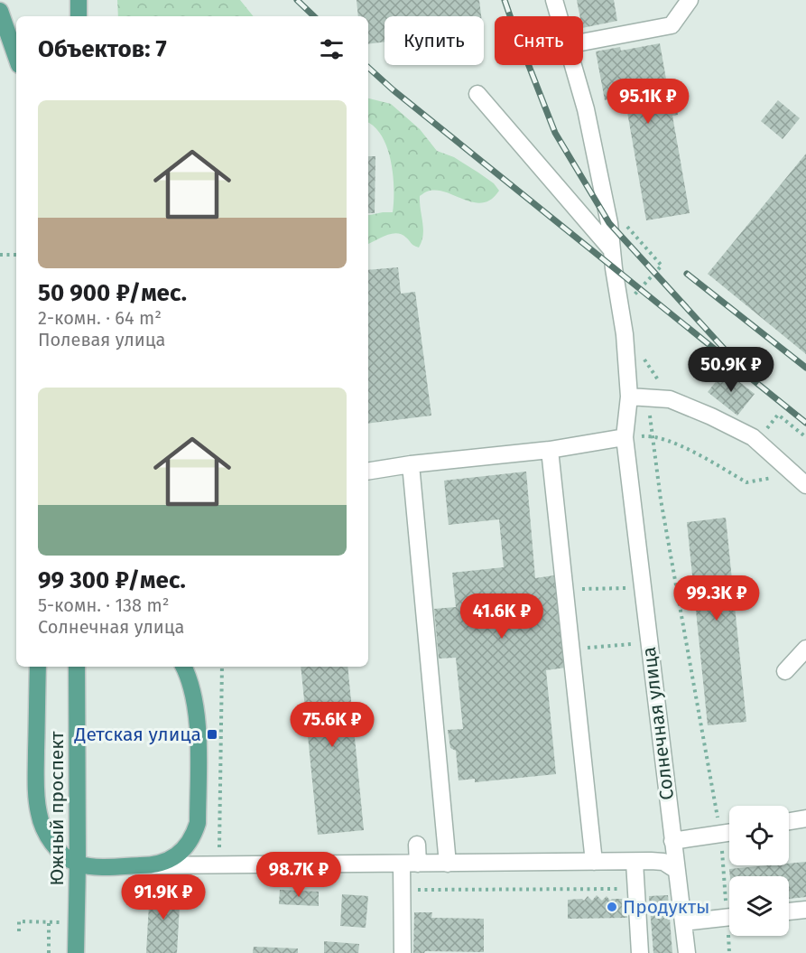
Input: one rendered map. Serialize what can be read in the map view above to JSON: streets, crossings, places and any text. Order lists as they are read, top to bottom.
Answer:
{
  "streets": {
    "main road": ["Южный проспект"],
    "street": ["Солнечная улица"]
  },
  "places": {
    "transit": ["Детская улица"],
    "other": ["Продукты"]
  },
  "page": {
    "chip": ["Купить", "Снять"],
    "heading": "Объектов: 7",
    "price": [
      "95.1K ₽",
      "50.9K ₽",
      "99.3K ₽",
      "41.6K ₽",
      "75.6K ₽",
      "98.7K ₽",
      "91.9K ₽"
    ],
    "list": [
      {
        "name": "50 900 ₽/мес.",
        "note": "2-комн. · 64 m² · Полевая улица"
      },
      {
        "name": "99 300 ₽/мес.",
        "note": "5-комн. · 138 m² · Солнечная улица"
      }
    ]
  }
}
